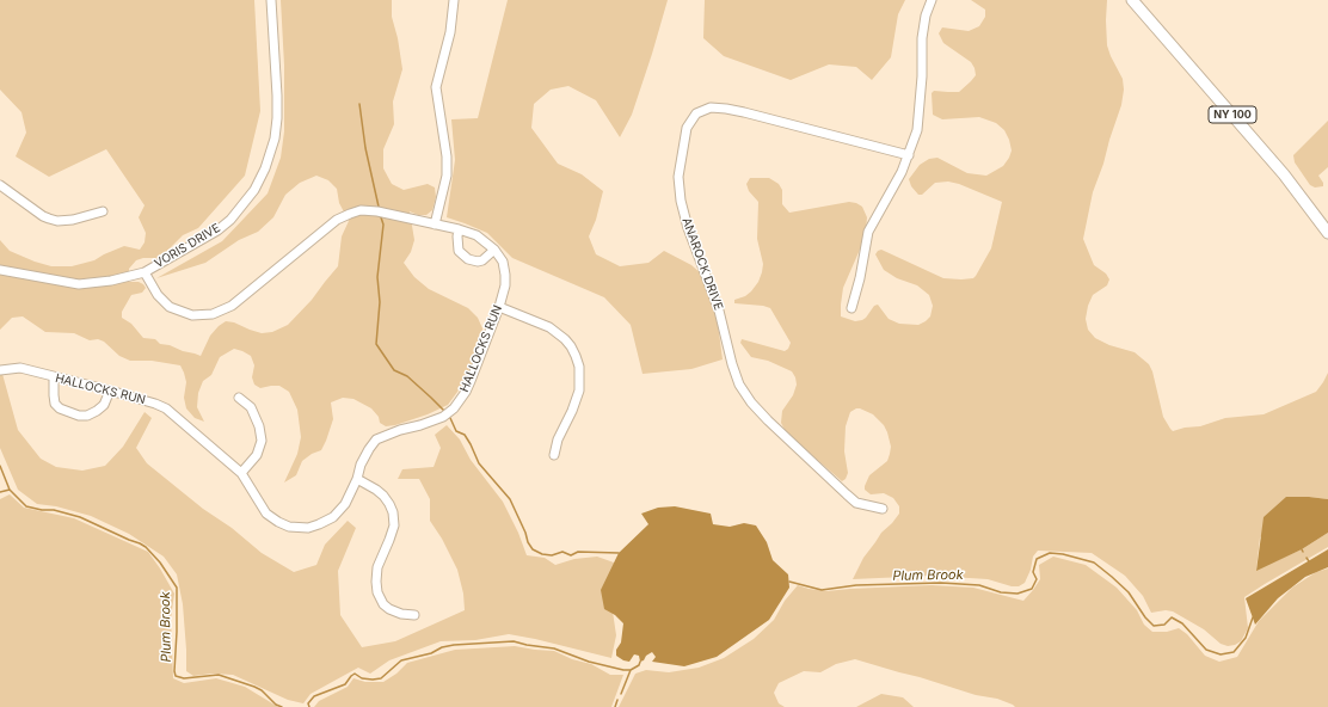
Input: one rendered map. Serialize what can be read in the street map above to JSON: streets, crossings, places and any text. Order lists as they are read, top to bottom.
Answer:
{
  "streets": {
    "main road": ["NY 100"],
    "street": ["VORIS DRIVE", "ANAROCK DRIVE", "HALLOCKS RUN"]
  },
  "crossings": [
    ["VORIS DRIVE", "HALLOCKS RUN"]
  ],
  "water": ["Plum Brook"]
}
